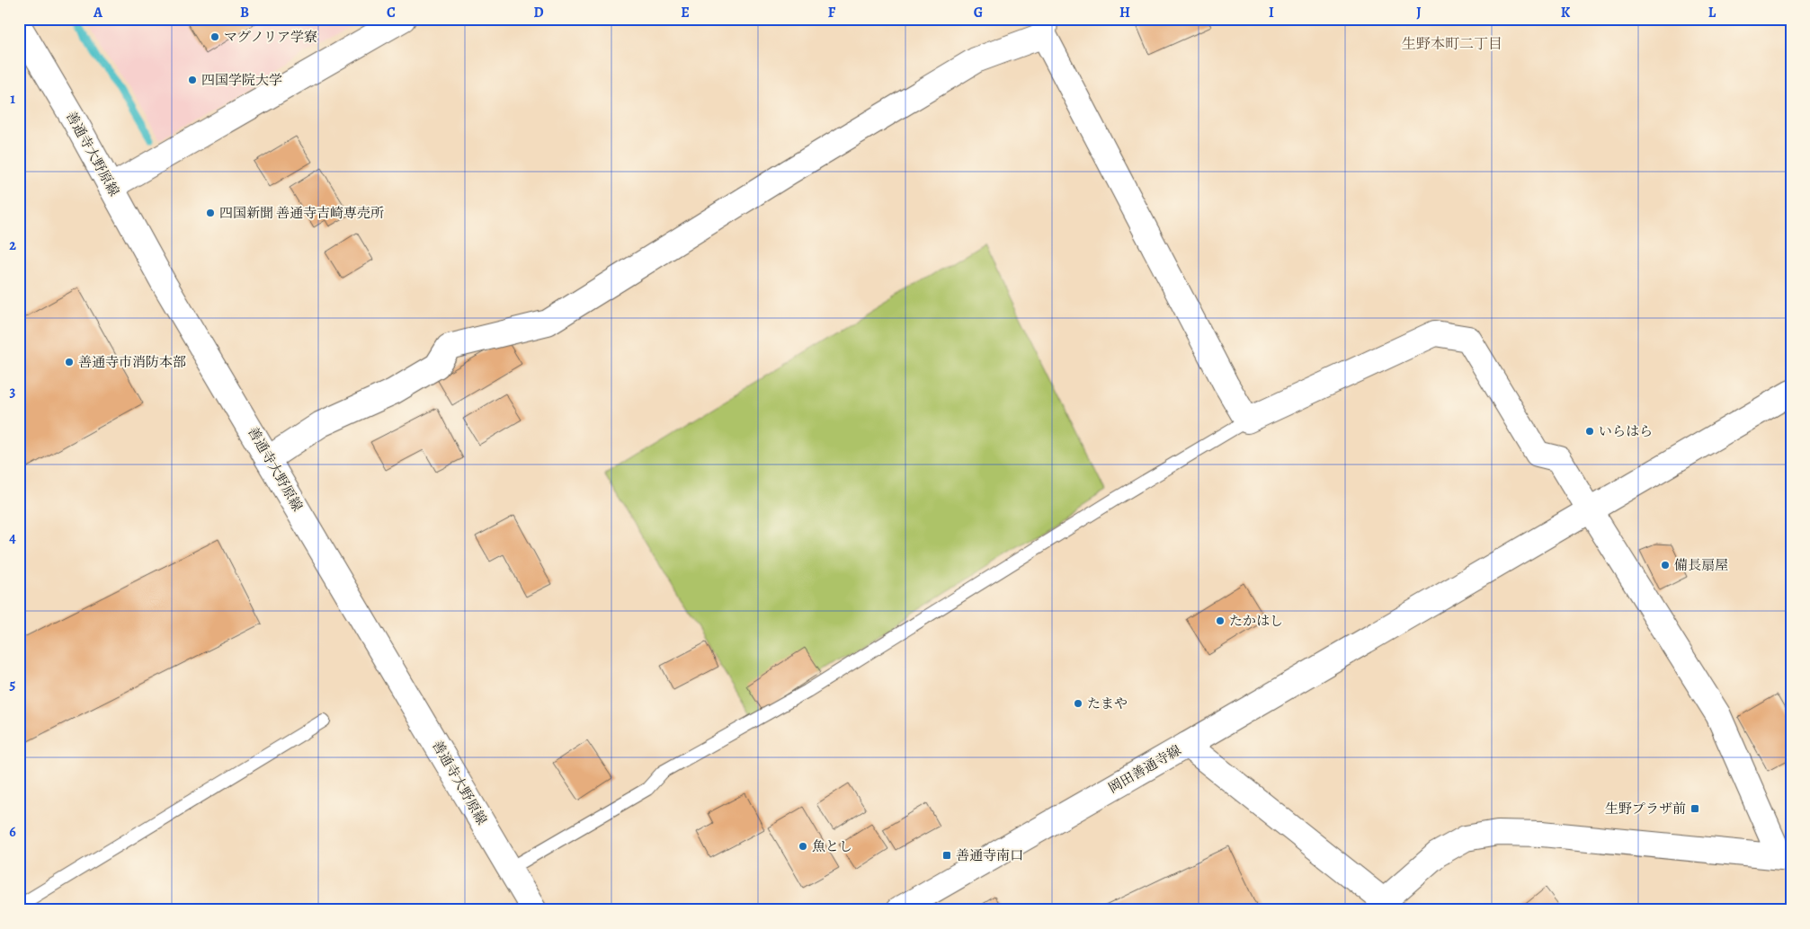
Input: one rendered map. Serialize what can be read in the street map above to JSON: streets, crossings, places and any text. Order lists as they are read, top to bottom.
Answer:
{
  "streets": {
    "street": ["善通寺大野原線", "岡田善通寺線"]
  },
  "districts": ["生野本町二丁目"],
  "places": {
    "other": [
      "マグノリア学寮",
      "四国学院大学",
      "四国新聞 善通寺吉崎専売所",
      "善通寺市消防本部",
      "いらはら",
      "備長扇屋",
      "たかはし",
      "たまや",
      "魚とし"
    ],
    "transit": ["生野プラザ前", "善通寺南口"]
  },
  "grid": {
    "columns": [
      "A",
      "B",
      "C",
      "D",
      "E",
      "F",
      "G",
      "H",
      "I",
      "J",
      "K",
      "L"
    ],
    "rows": [
      "1",
      "2",
      "3",
      "4",
      "5",
      "6"
    ]
  }
}
